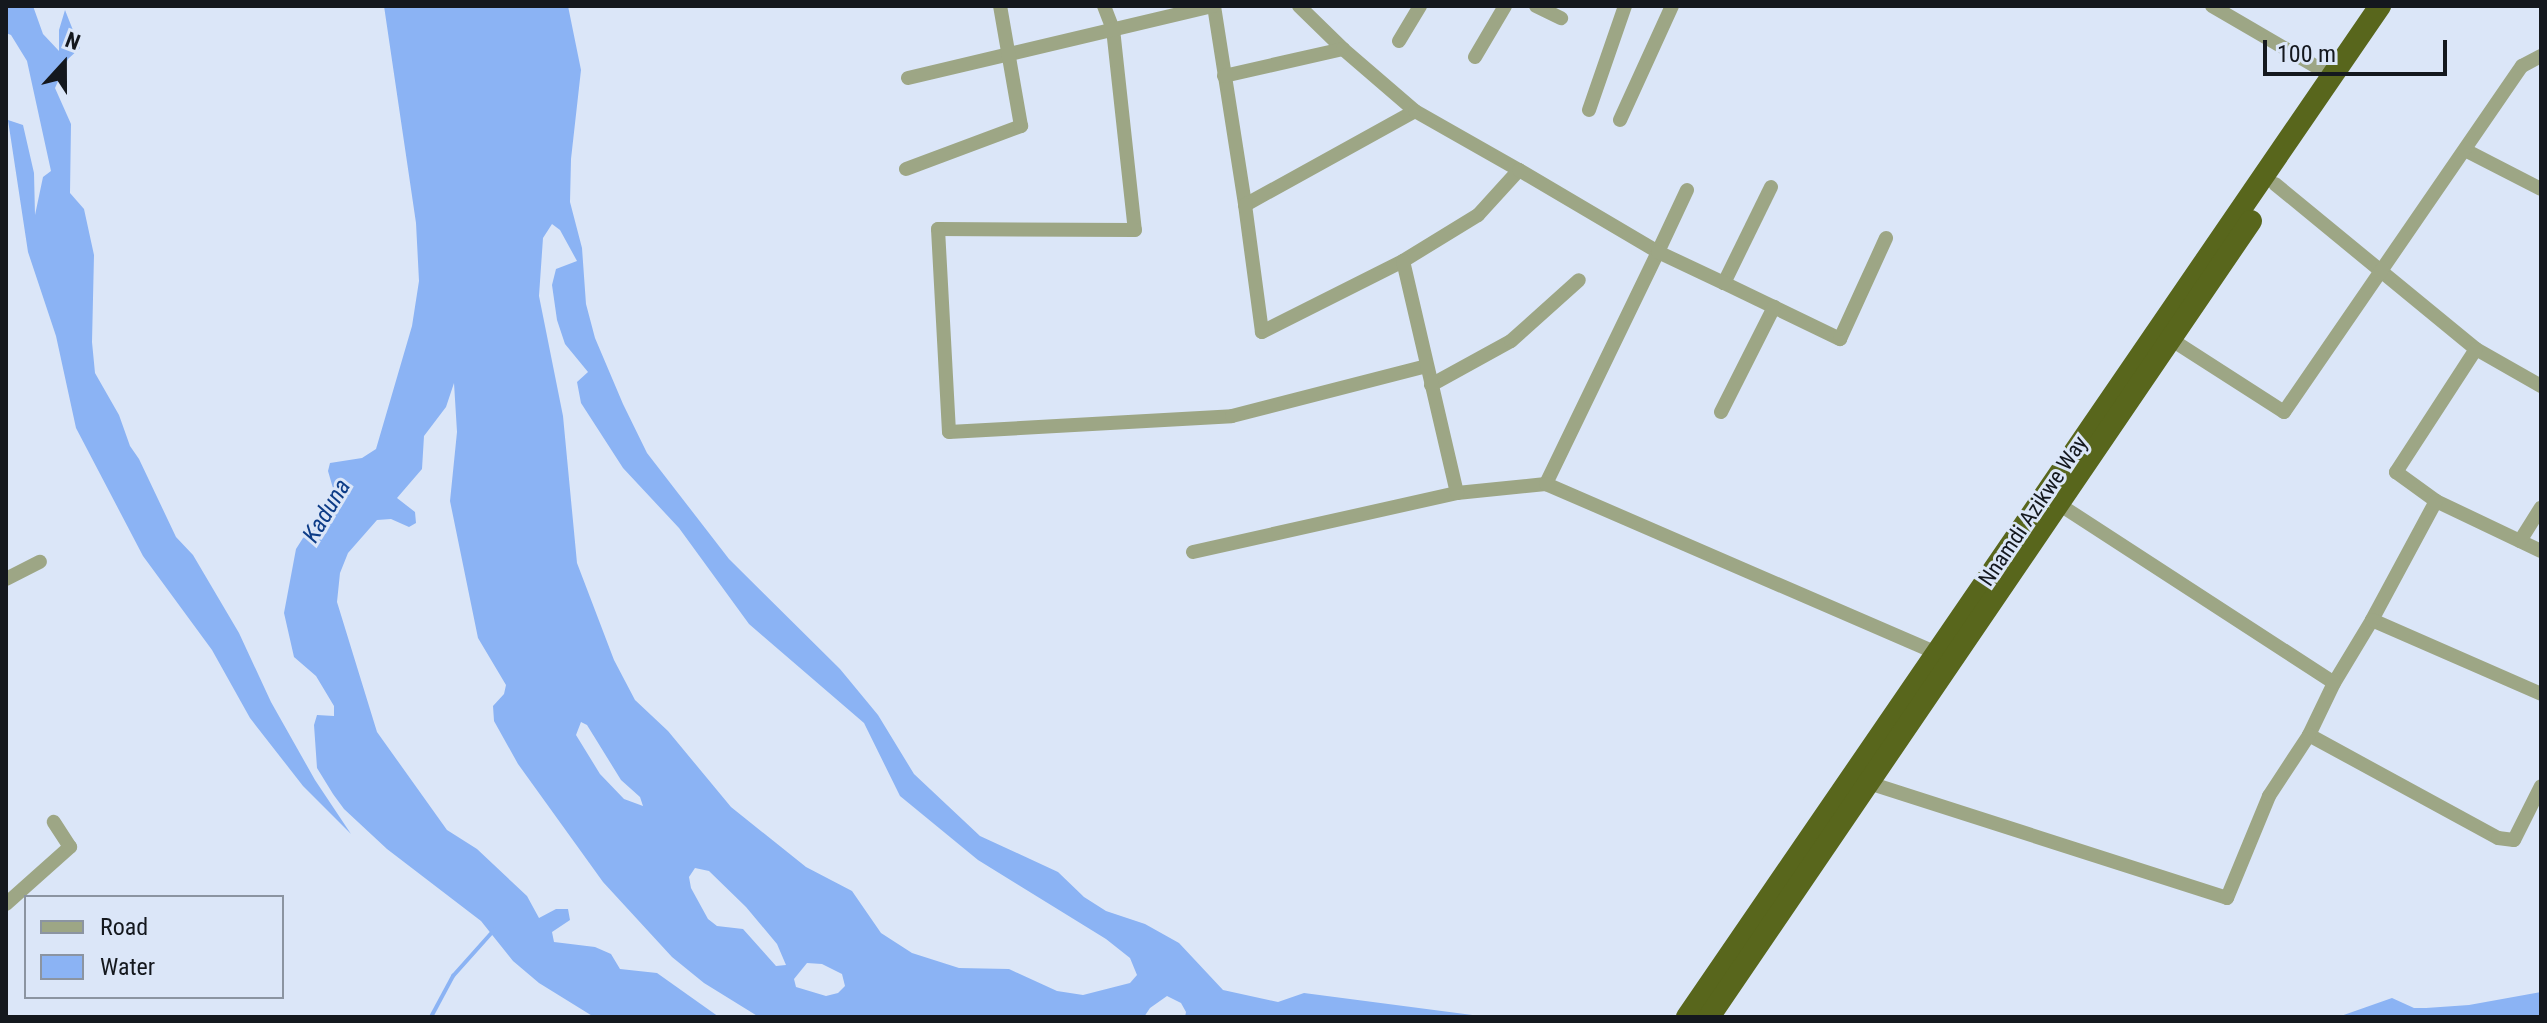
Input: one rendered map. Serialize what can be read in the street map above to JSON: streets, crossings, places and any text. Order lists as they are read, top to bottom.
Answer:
{
  "streets": {
    "highway": ["Nnamdi Azikwe Way"]
  },
  "water": ["Kaduna"],
  "legend": ["Road", "Water"],
  "scale_bar": "100 m",
  "north": "top"
}
